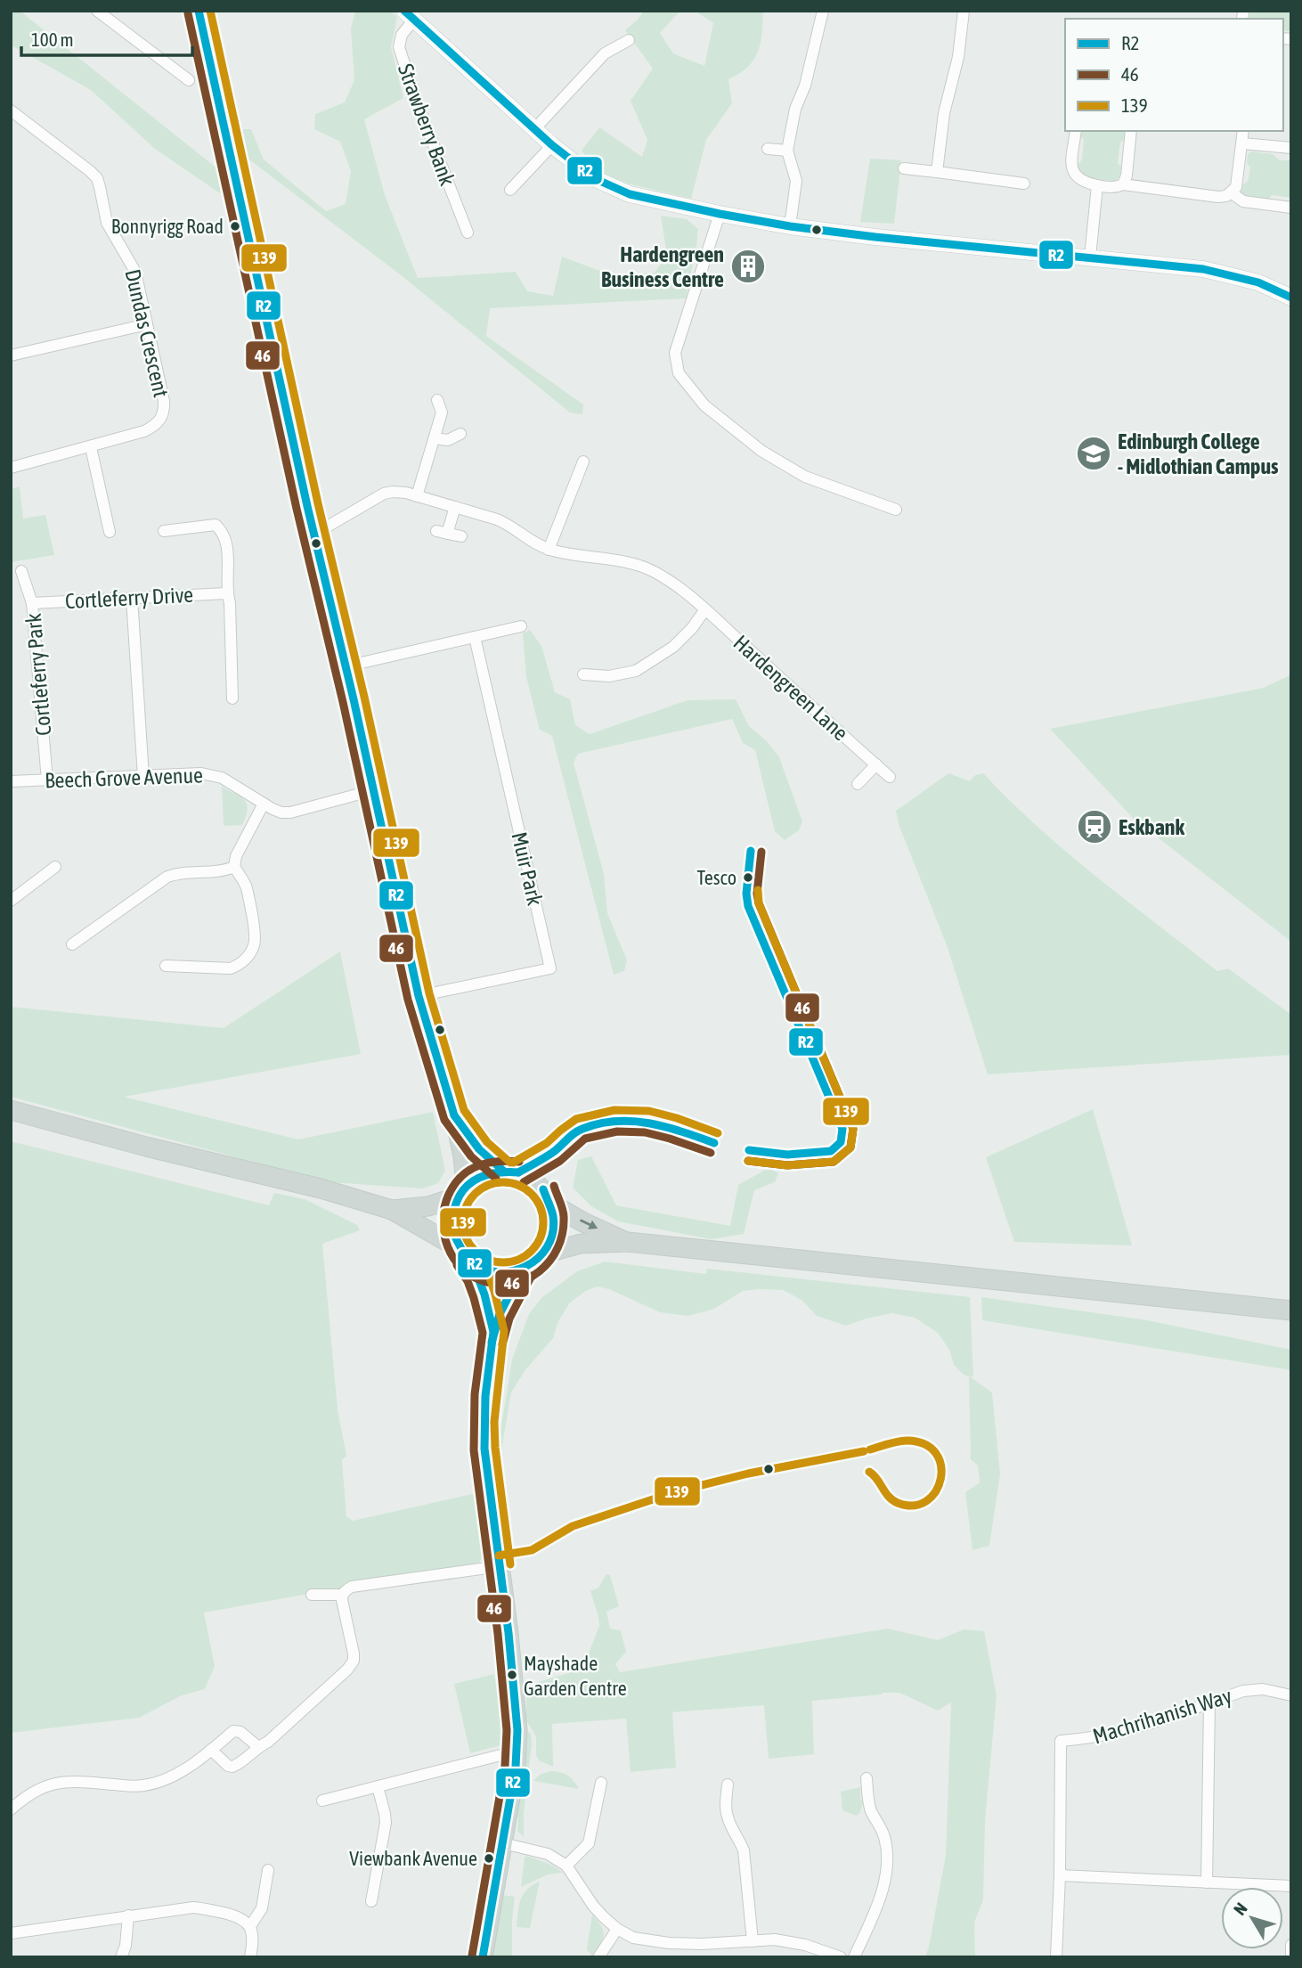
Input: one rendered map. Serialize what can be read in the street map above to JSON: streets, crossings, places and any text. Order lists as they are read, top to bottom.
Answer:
{
  "streets": {
    "street": [
      "Strawberry Bank",
      "Dundas Crescent",
      "Cortleferry Drive",
      "Cortleferry Park",
      "Hardengreen Lane",
      "Beech Grove Avenue",
      "Muir Park",
      "Machrihanish Way"
    ]
  },
  "crossings": [
    ["Cortleferry Drive", "Cortleferry Park"],
    ["Cortleferry Park", "Beech Grove Avenue"]
  ],
  "places": {
    "other": [
      "Bonnyrigg Road",
      "Tesco",
      "Mayshade Garden Centre",
      "Viewbank Avenue"
    ],
    "building": ["Hardengreen Business Centre"],
    "school or university": ["Edinburgh College - Midlothian Campus"],
    "station": ["Eskbank"]
  },
  "lines": ["transit line R2", "transit line 139", "transit line 46"],
  "legend": ["R2", "46", "139"],
  "scale_bar": "100 m",
  "north": "top left"
}
